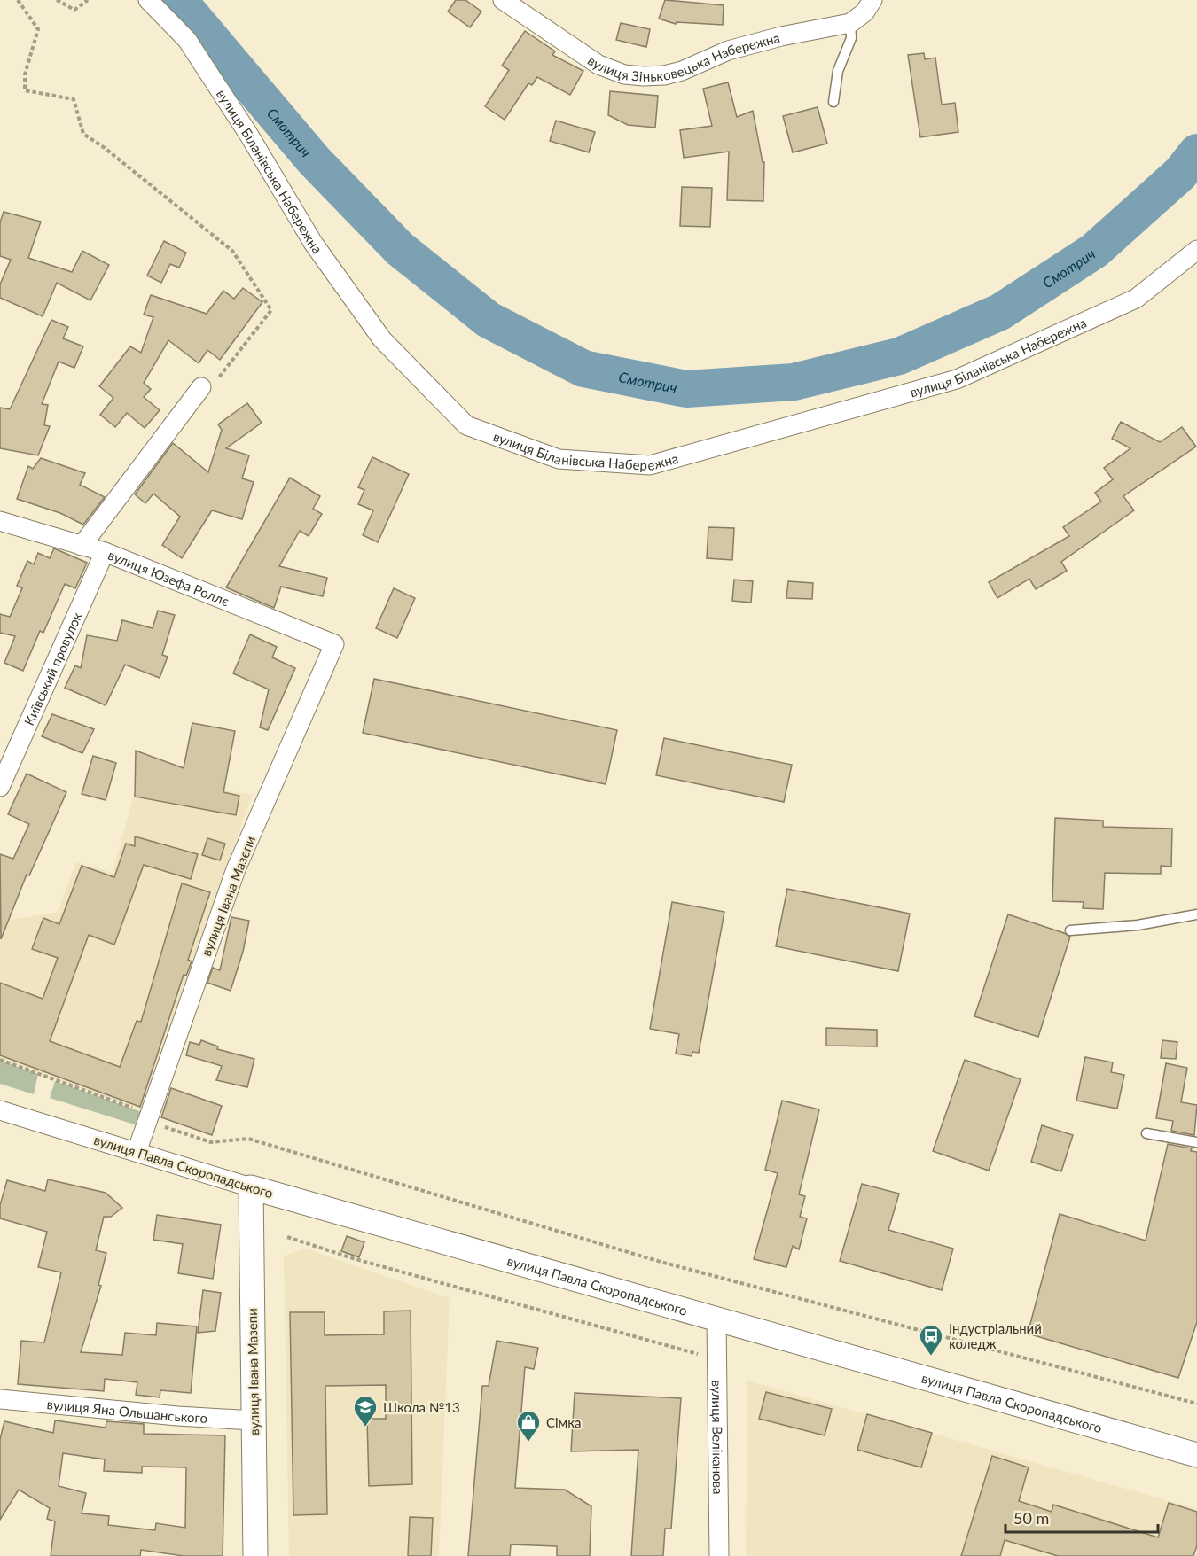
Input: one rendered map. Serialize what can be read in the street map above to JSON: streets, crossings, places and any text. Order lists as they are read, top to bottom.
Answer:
{
  "streets": {
    "street": [
      "вулиця Зіньковецька Набережна",
      "вулиця Біланівська Набережна",
      "вулиця Юзефа Роллє",
      "Київський провулок",
      "вулиця Івана Мазепи",
      "вулиця Павла Скоропадського",
      "вулиця Яна Ольшанського",
      "вулиця Веліканова"
    ]
  },
  "crossings": [
    ["вулиця Юзефа Роллє", "Київський провулок"],
    ["вулиця Юзефа Роллє", "вулиця Івана Мазепи"],
    ["вулиця Івана Мазепи", "вулиця Павла Скоропадського"],
    ["вулиця Івана Мазепи", "вулиця Яна Ольшанського"],
    ["вулиця Павла Скоропадського", "вулиця Веліканова"]
  ],
  "water": ["Смотрич"],
  "places": {
    "bus stop": ["Індустріальний коледж"],
    "school or university": ["Школа №13"],
    "shop": ["Сімка"]
  },
  "scale_bar": "50 m"
}
